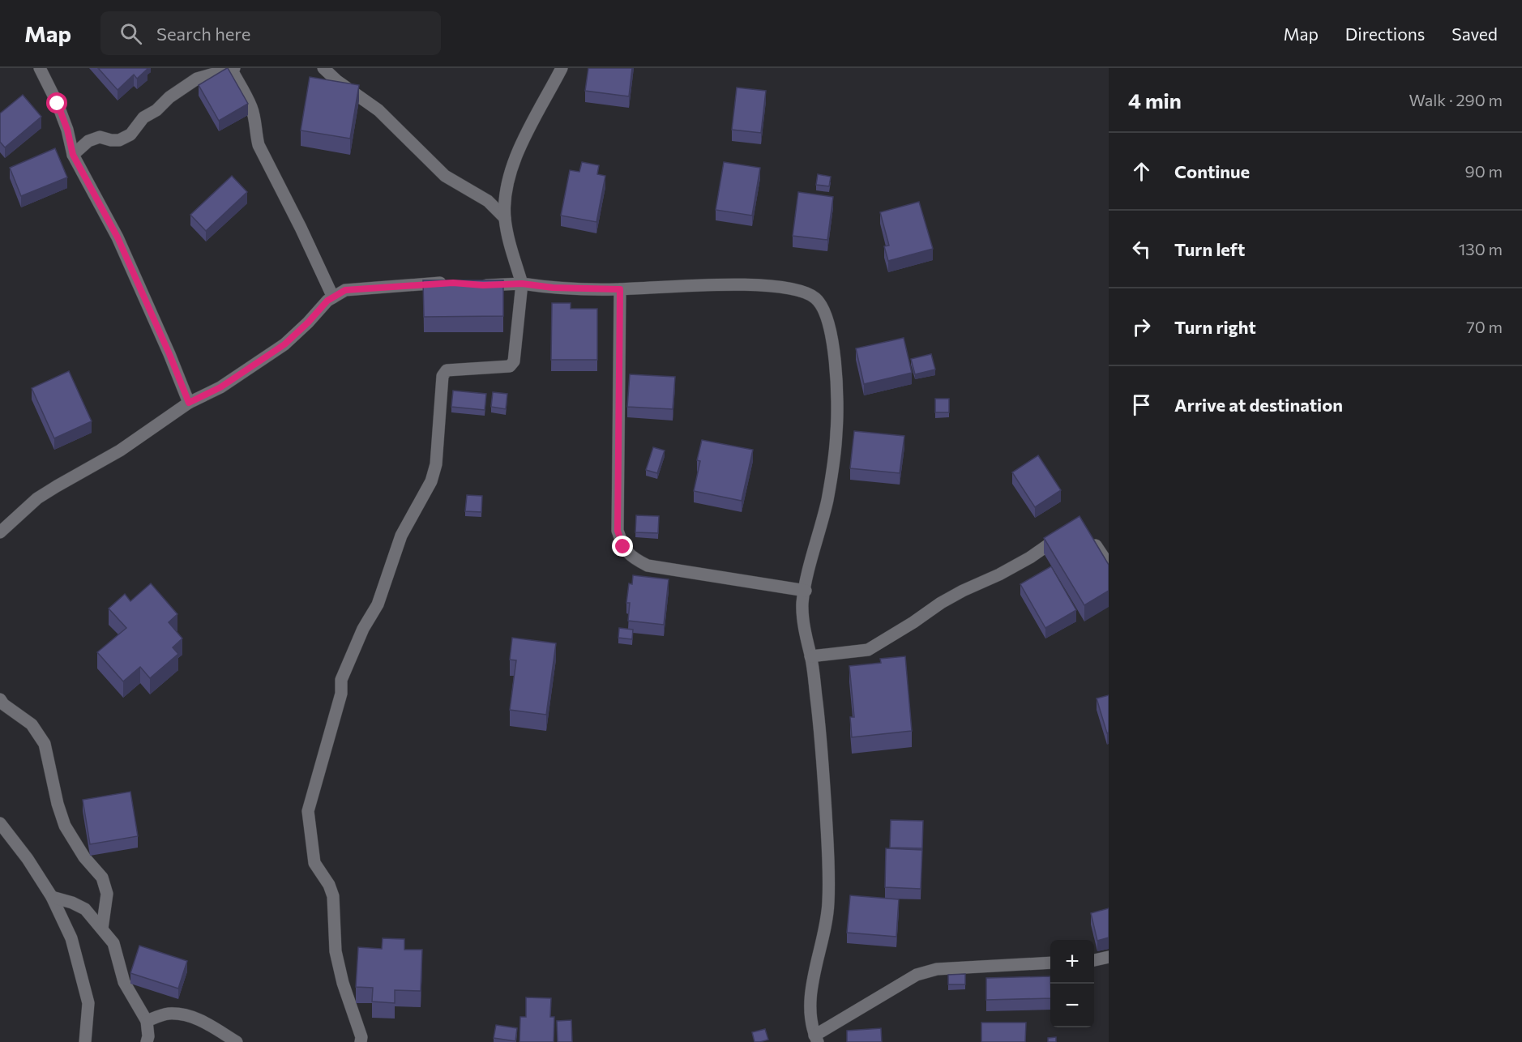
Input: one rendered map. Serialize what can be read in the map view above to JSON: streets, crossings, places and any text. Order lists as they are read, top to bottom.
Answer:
{
  "page": {
    "header": "Map",
    "search": "Search here",
    "nav": ["Map", "Directions", "Saved"],
    "heading": ["4 min", "Walk · 290 m"],
    "list": [
      ["Continue", "90 m"],
      ["Turn left", "130 m"],
      ["Turn right", "70 m"],
      "Arrive at destination"
    ],
    "map_buttons": ["+", "−"]
  }
}
